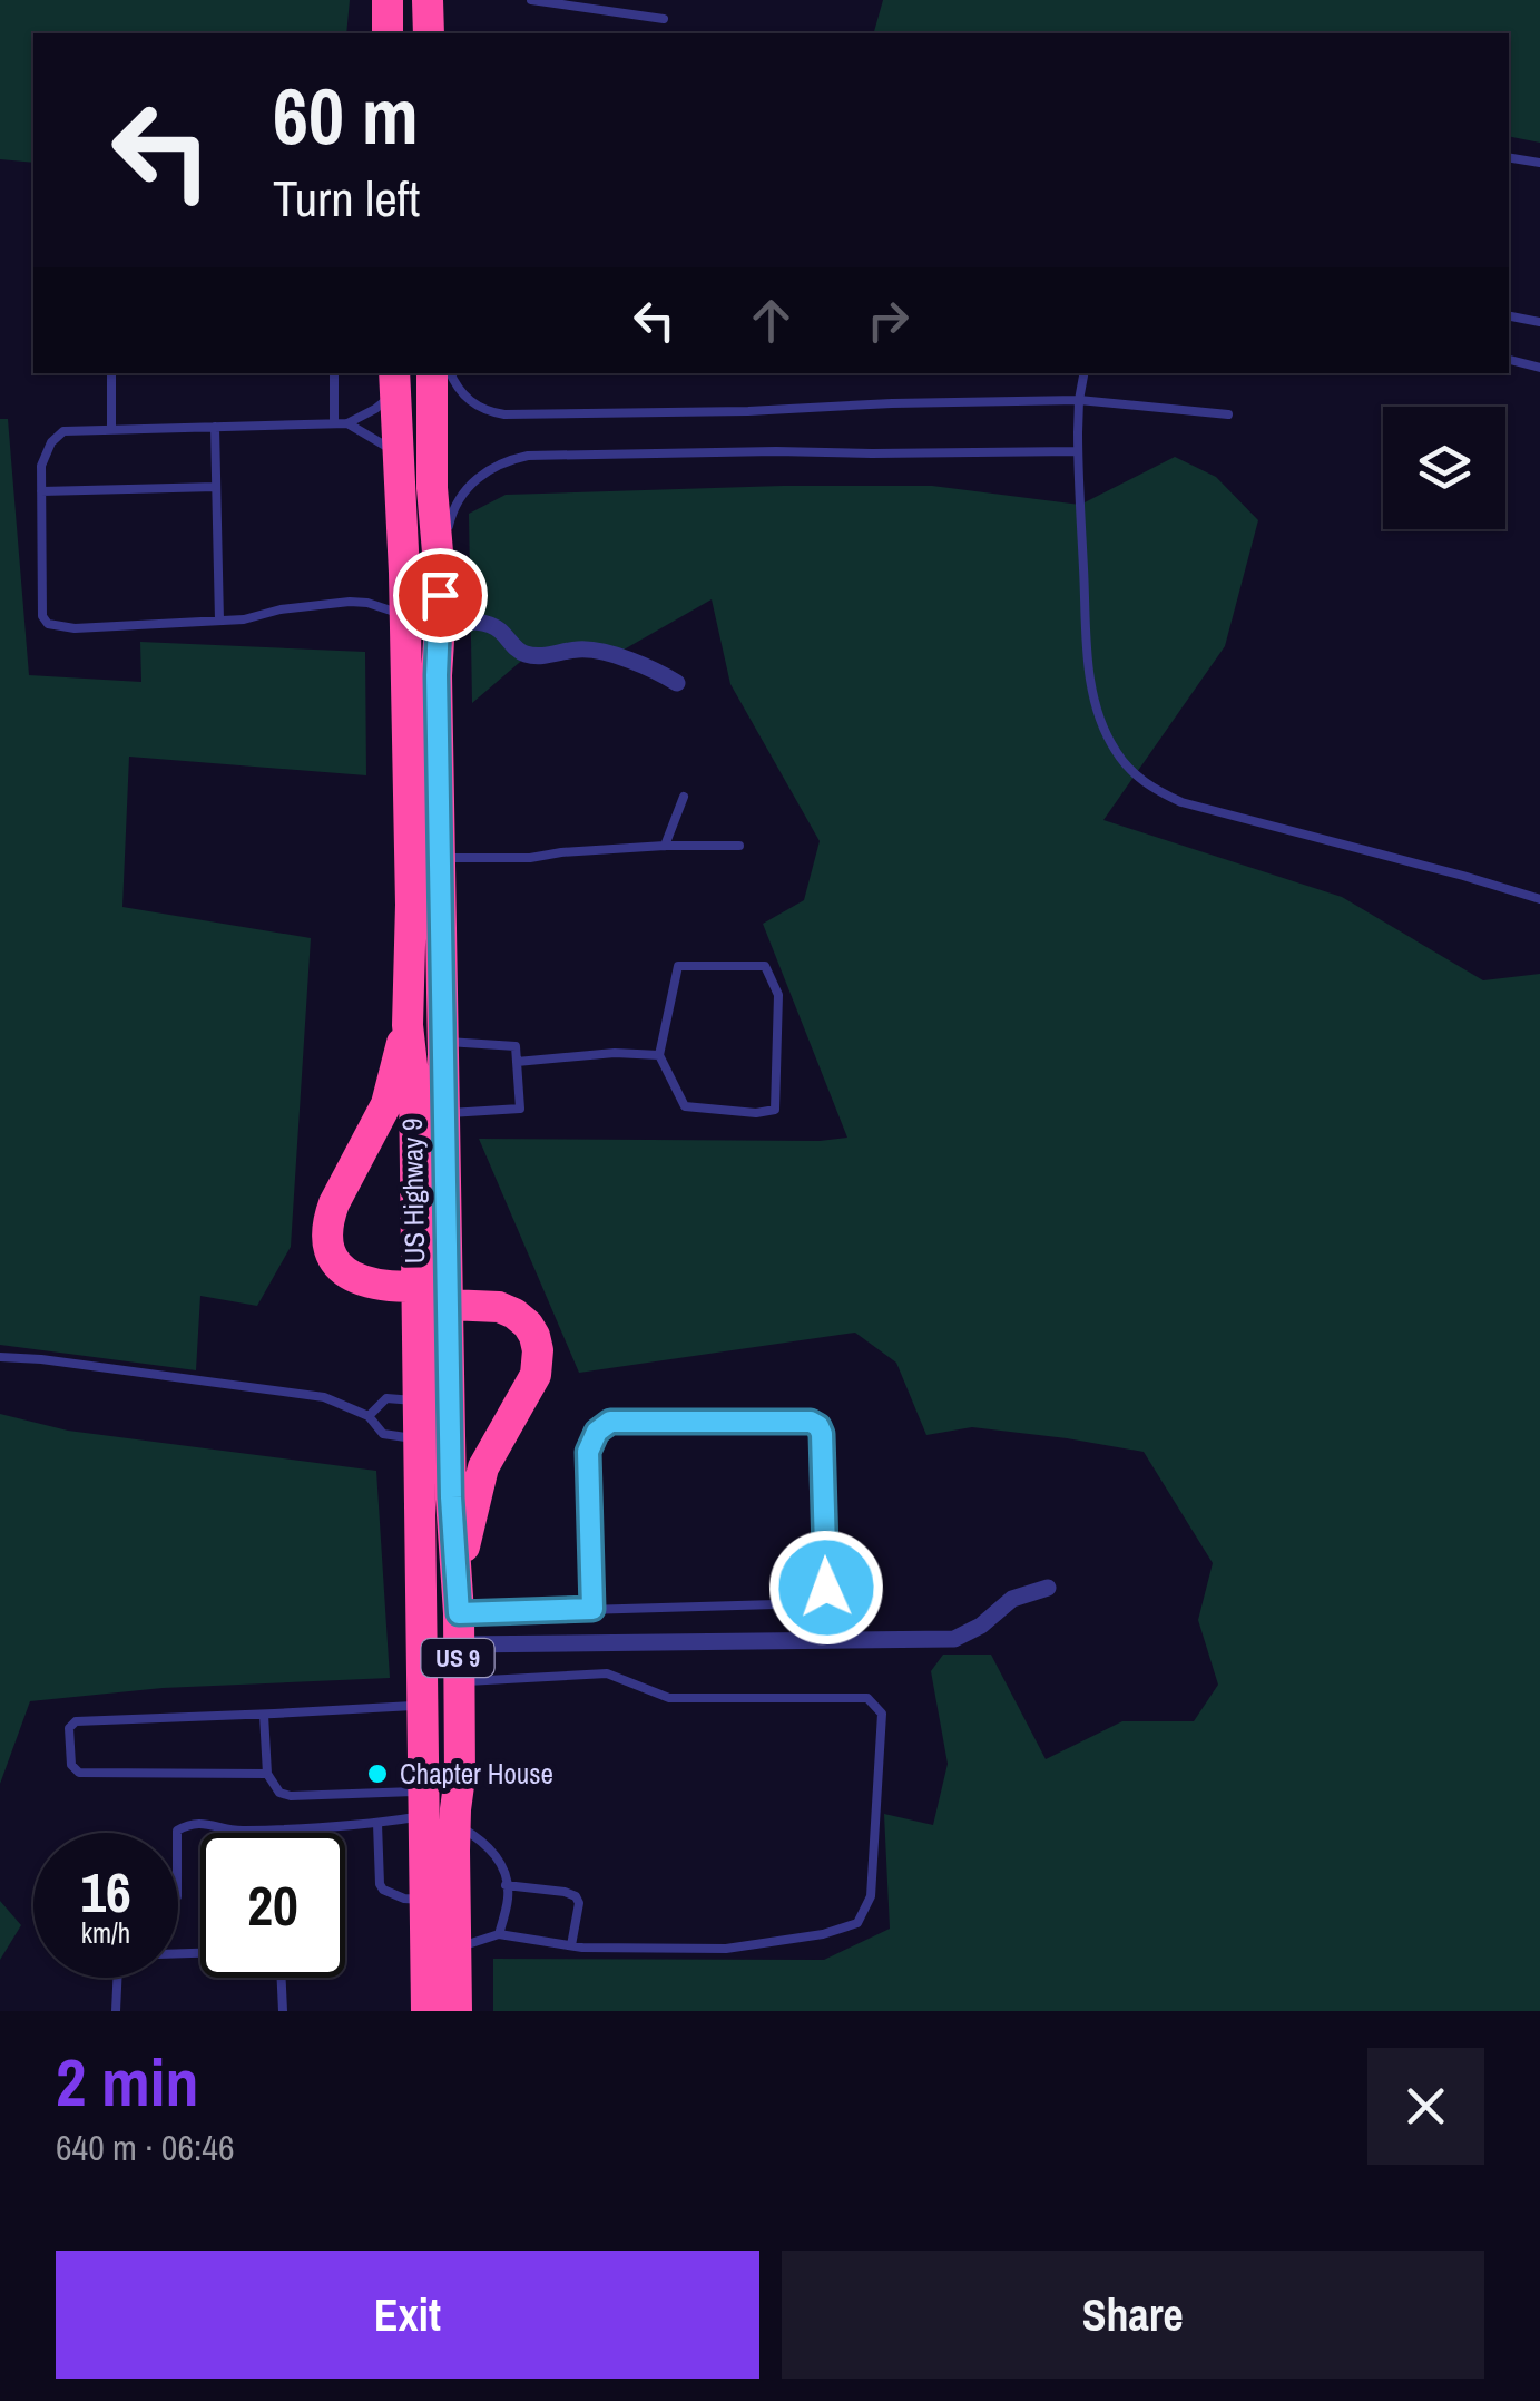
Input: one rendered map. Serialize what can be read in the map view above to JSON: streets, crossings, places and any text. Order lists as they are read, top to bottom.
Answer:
{
  "streets": {
    "highway": ["US Highway 9", "US 9"]
  },
  "places": ["Chapter House"],
  "page": {
    "turn": ["60 m", "Turn left"],
    "speed": "16 km/h",
    "limit": "20",
    "heading": ["2 min", "640 m · 06:46"],
    "buttons": ["Exit", "Share"]
  }
}
